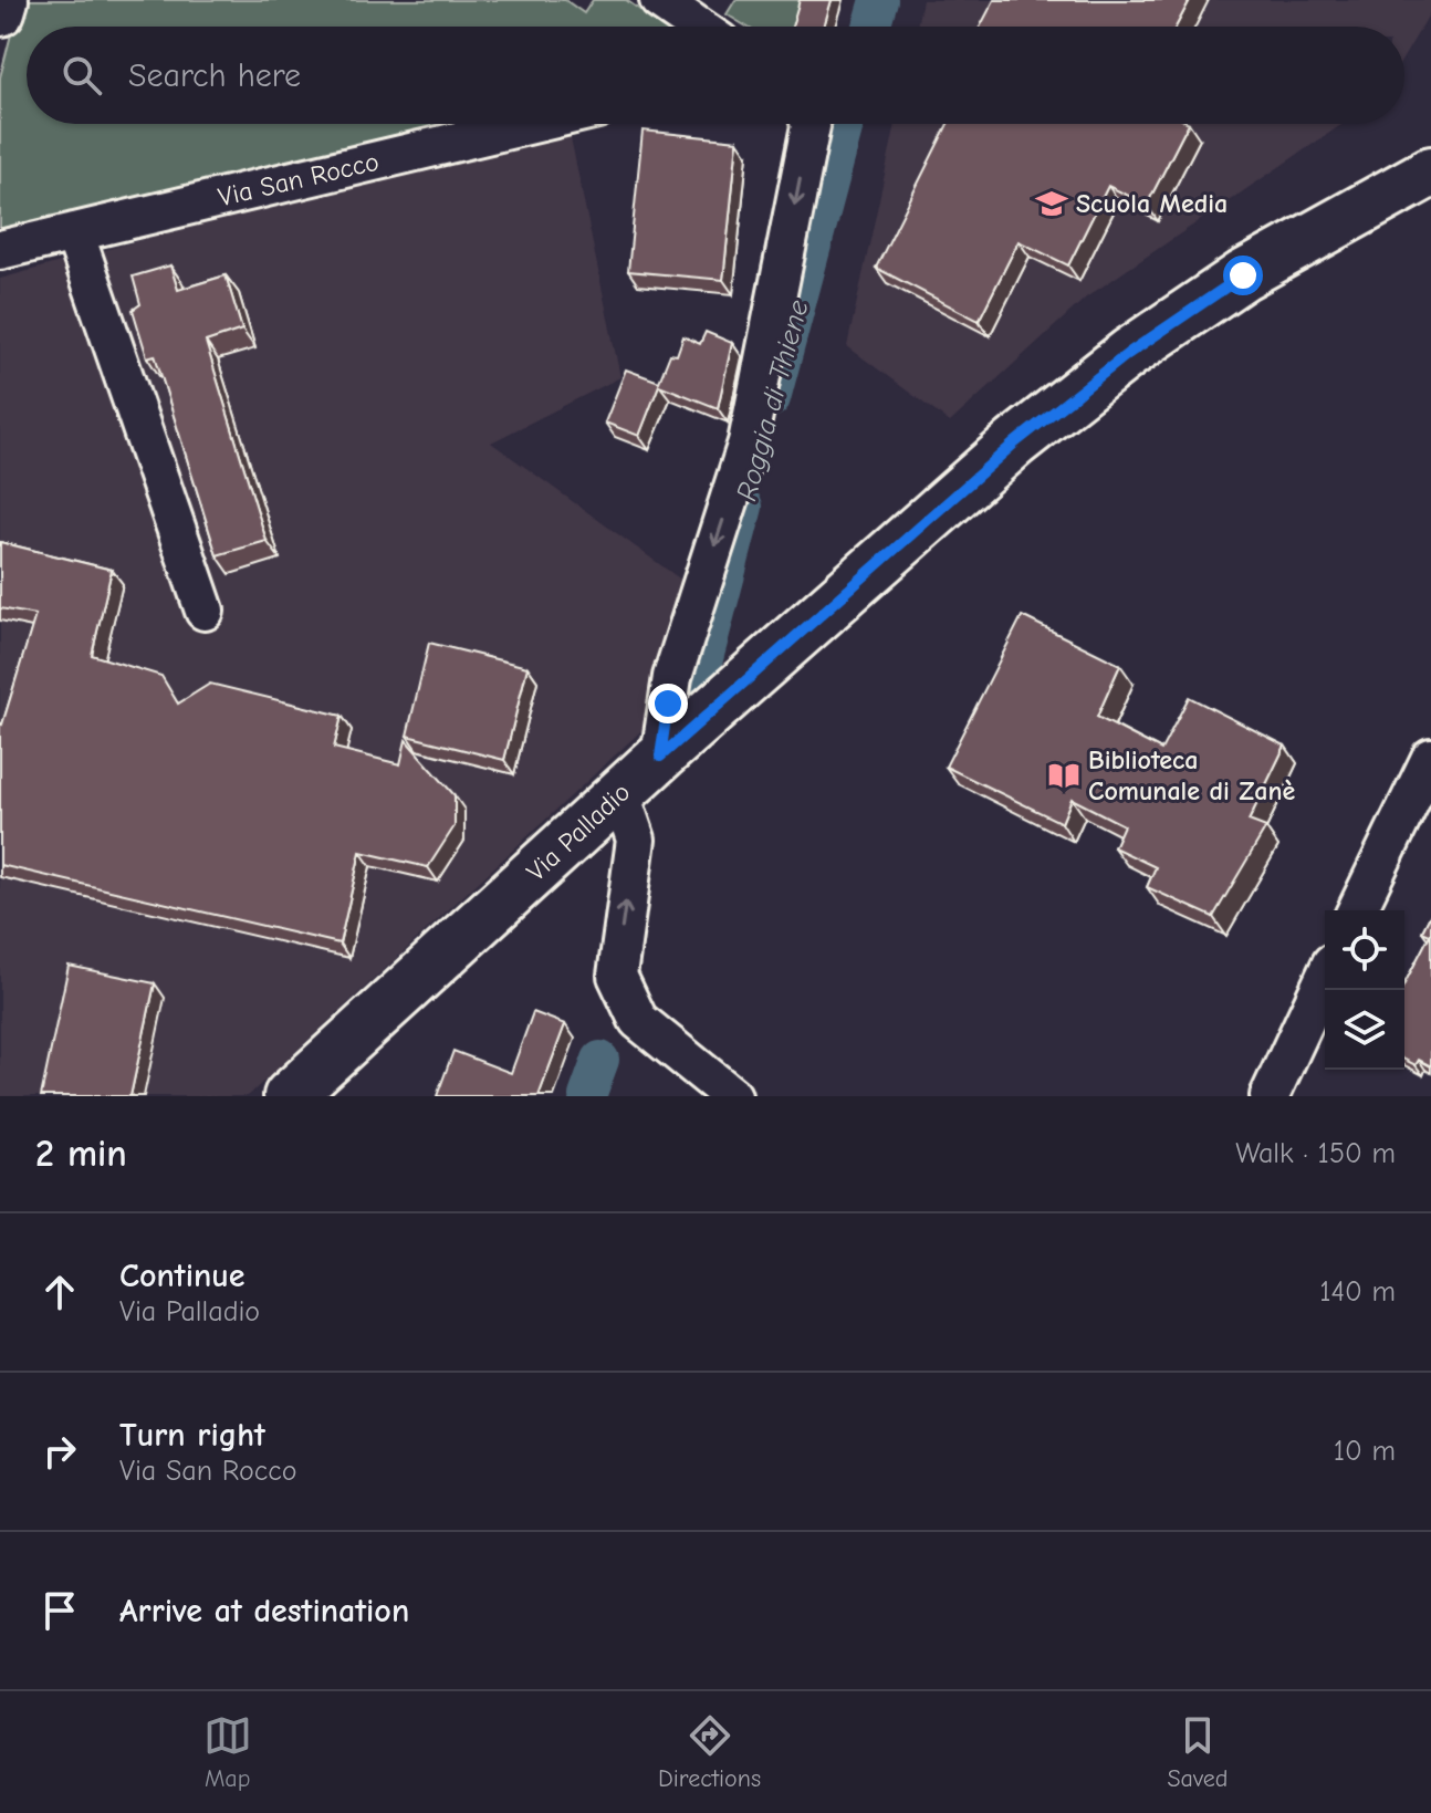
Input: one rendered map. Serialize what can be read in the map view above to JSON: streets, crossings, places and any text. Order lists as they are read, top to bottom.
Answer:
{
  "streets": {
    "main road": ["Via Palladio"],
    "street": ["Via San Rocco"]
  },
  "water": ["Roggia di Thiene"],
  "places": {
    "school or university": ["Scuola Media"],
    "library": ["Biblioteca Comunale di Zanè"]
  },
  "page": {
    "search": "Search here",
    "heading": ["2 min", "Walk · 150 m"],
    "list": [
      ["Continue", "Via Palladio", "140 m"],
      ["Turn right", "Via San Rocco", "10 m"],
      "Arrive at destination"
    ],
    "nav": ["Map", "Directions", "Saved"]
  }
}
